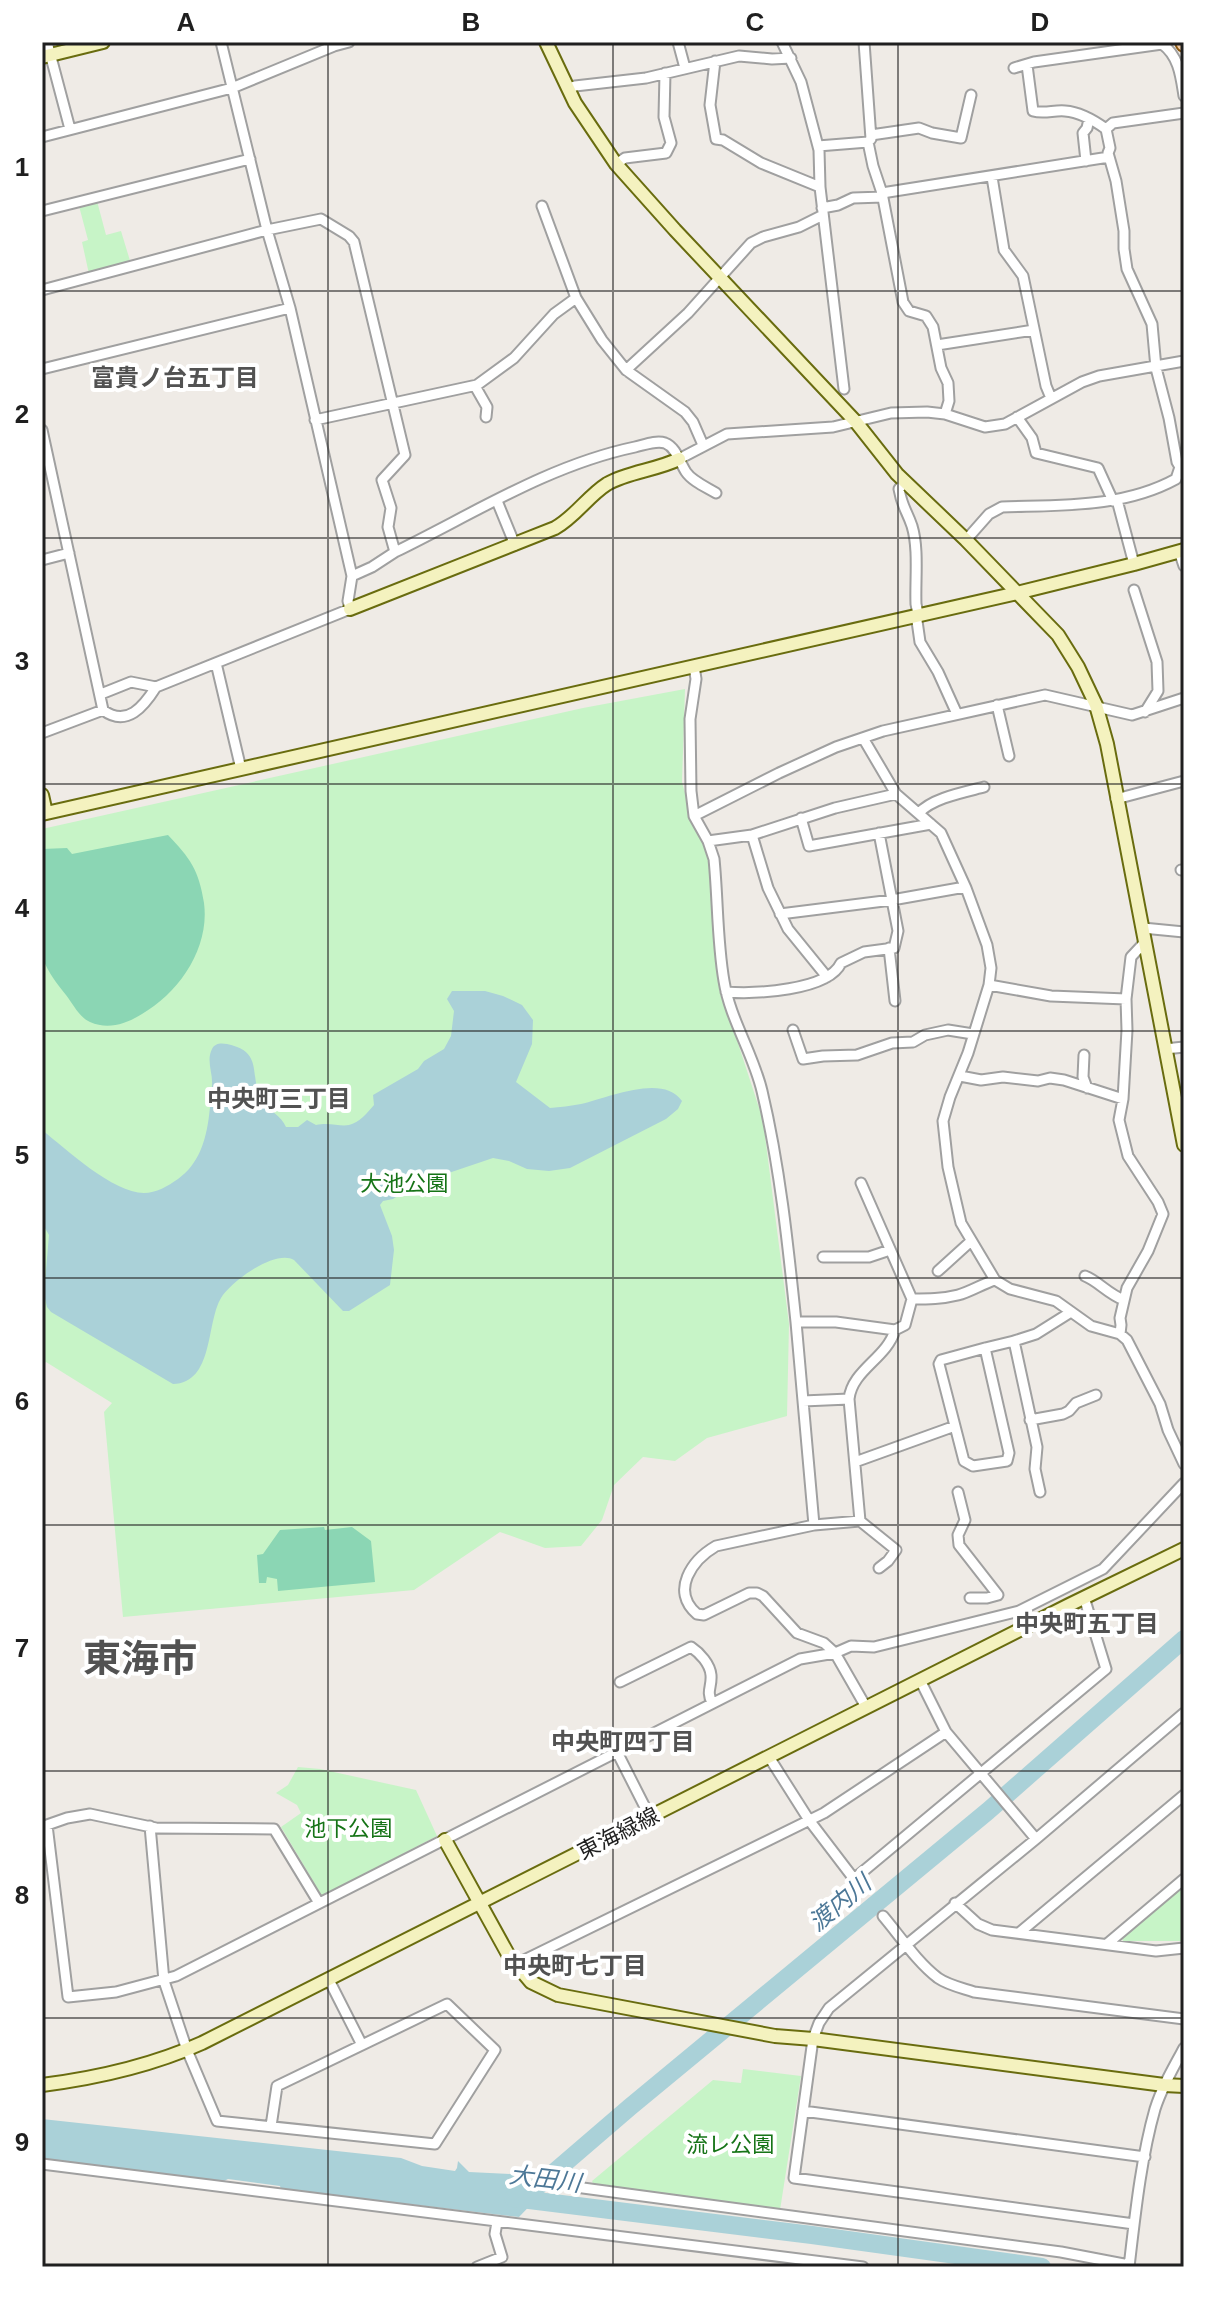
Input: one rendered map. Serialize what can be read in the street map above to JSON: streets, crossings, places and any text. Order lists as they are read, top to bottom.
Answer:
{
  "streets": {
    "street": ["東海緑線"]
  },
  "districts": [
    "富貴ノ台五丁目",
    "中央町三丁目",
    "中央町五丁目",
    "東海市",
    "中央町四丁目",
    "中央町七丁目"
  ],
  "water": ["渡内川", "大田川"],
  "parks": ["大池公園", "池下公園", "流レ公園"],
  "grid": {
    "columns": [
      "A",
      "B",
      "C",
      "D"
    ],
    "rows": [
      "1",
      "2",
      "3",
      "4",
      "5",
      "6",
      "7",
      "8",
      "9"
    ]
  }
}
